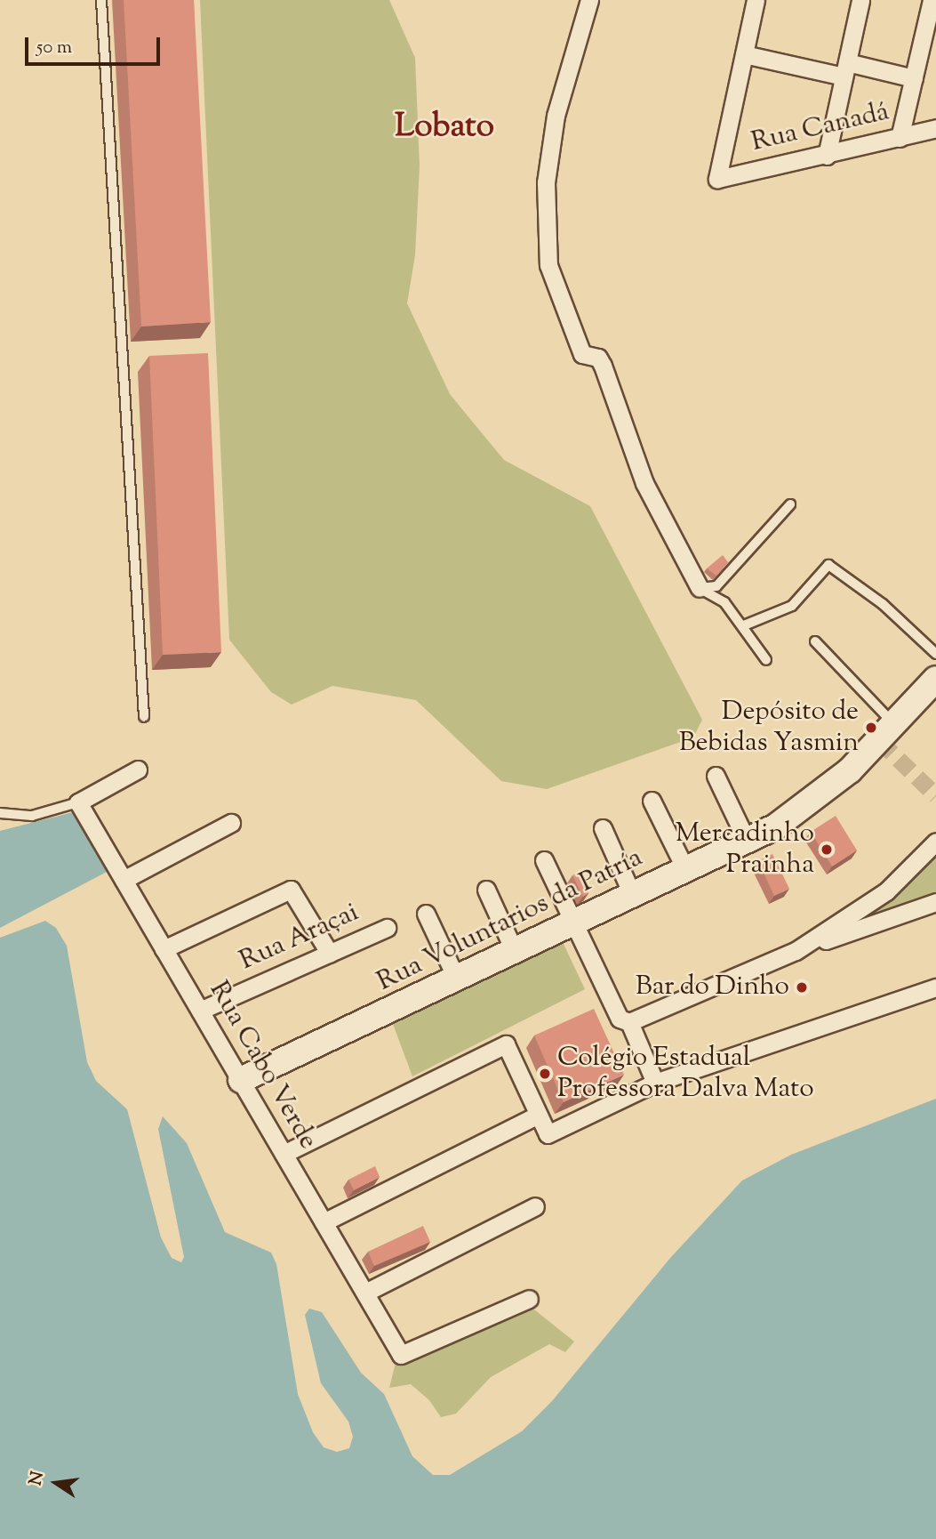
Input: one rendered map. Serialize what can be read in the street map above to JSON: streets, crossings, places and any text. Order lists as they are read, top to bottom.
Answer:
{
  "streets": {
    "street": [
      "Rua Canadá",
      "Rua Voluntarios da Patría",
      "Rua Araçai",
      "Rua Cabo Verde"
    ]
  },
  "crossings": [
    ["Rua Voluntarios da Patría", "Rua Cabo Verde"],
    ["Rua Araçai", "Rua Cabo Verde"]
  ],
  "districts": ["Lobato"],
  "places": [
    "Depósito de Bebidas Yasmin",
    "Mercadinho Prainha",
    "Bar do Dinho",
    "Colégio Estadual Professora Dalva Mato"
  ],
  "scale_bar": "50 m",
  "north": "left"
}
